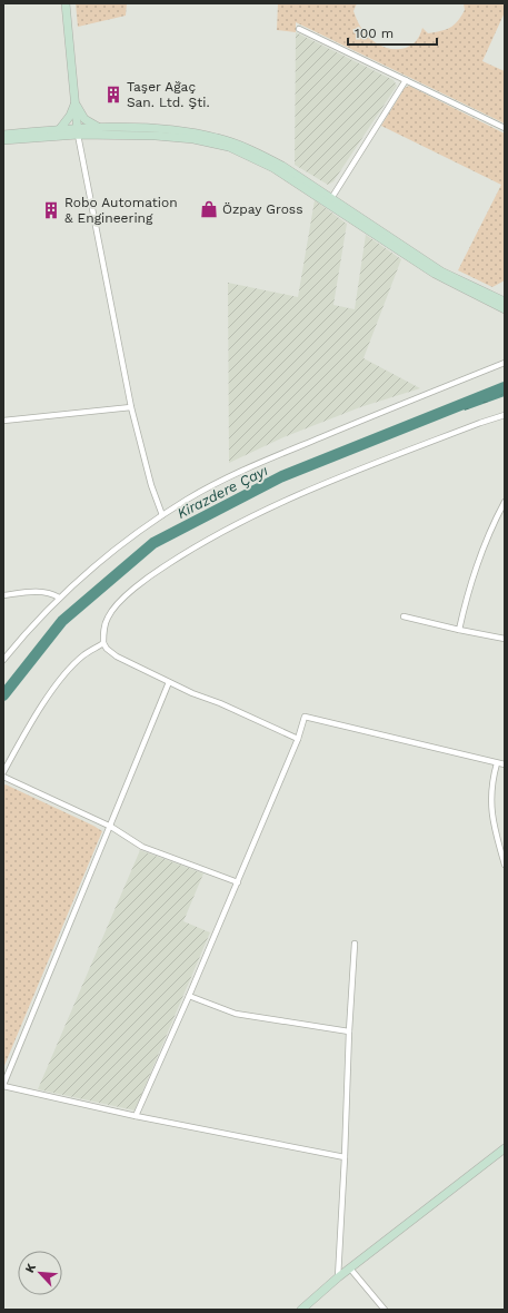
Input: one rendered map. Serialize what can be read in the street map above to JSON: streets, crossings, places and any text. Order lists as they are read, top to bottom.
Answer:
{
  "water": ["Kirazdere Çayı"],
  "places": {
    "building": ["Taşer Ağaç San. Ltd. Şti.", "Robo Automation & Engineering"],
    "shop": ["Özpay Gross"]
  },
  "scale_bar": "100 m",
  "north": "top left"
}
